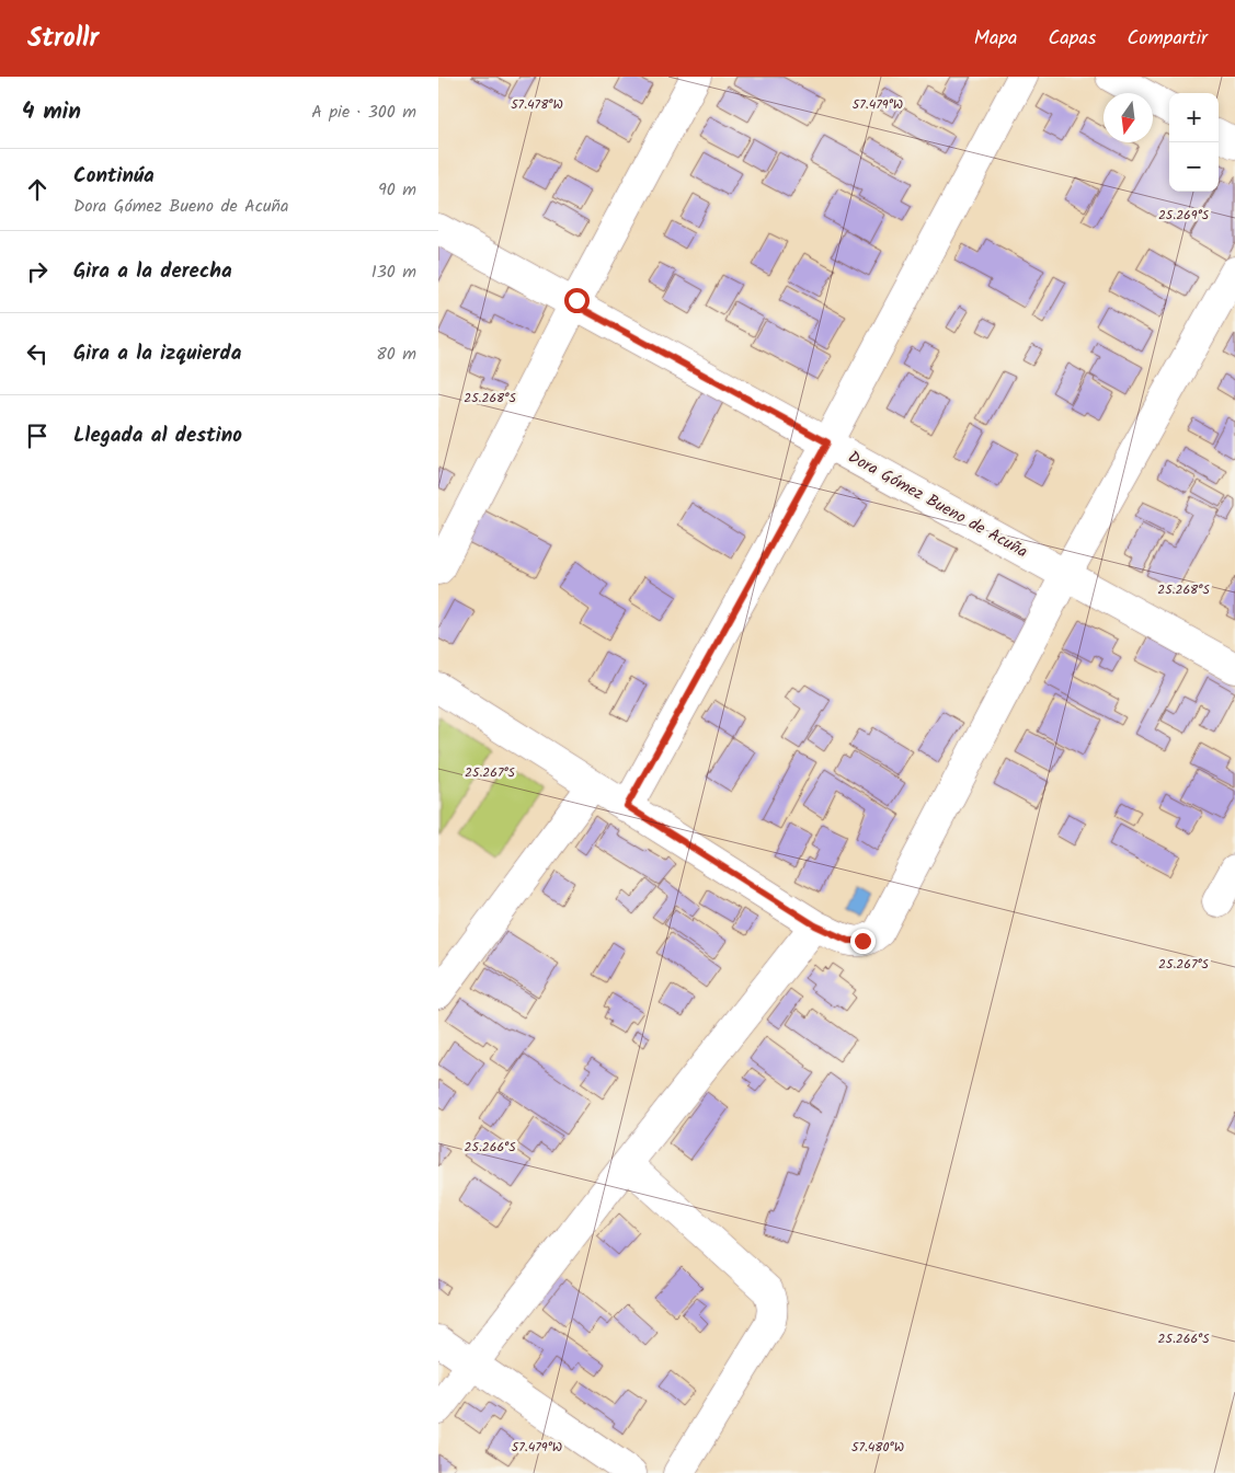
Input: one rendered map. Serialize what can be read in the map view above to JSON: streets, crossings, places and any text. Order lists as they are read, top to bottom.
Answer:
{
  "streets": {
    "street": ["Dora Gómez Bueno de Acuña"]
  },
  "north": "bottom",
  "page": {
    "header": "Strollr",
    "nav": ["Mapa", "Capas", "Compartir"],
    "heading": ["4 min", "A pie · 300 m"],
    "map_buttons": ["+", "−"],
    "list": [
      ["Continúa", "Dora Gómez Bueno de Acuña", "90 m"],
      ["Gira a la derecha", "130 m"],
      ["Gira a la izquierda", "80 m"],
      "Llegada al destino"
    ]
  },
  "coordinates": [
    "57.478°W",
    "57.479°W",
    "25.269°S",
    "25.268°S",
    "25.267°S",
    "25.266°S",
    "57.480°W"
  ]
}
